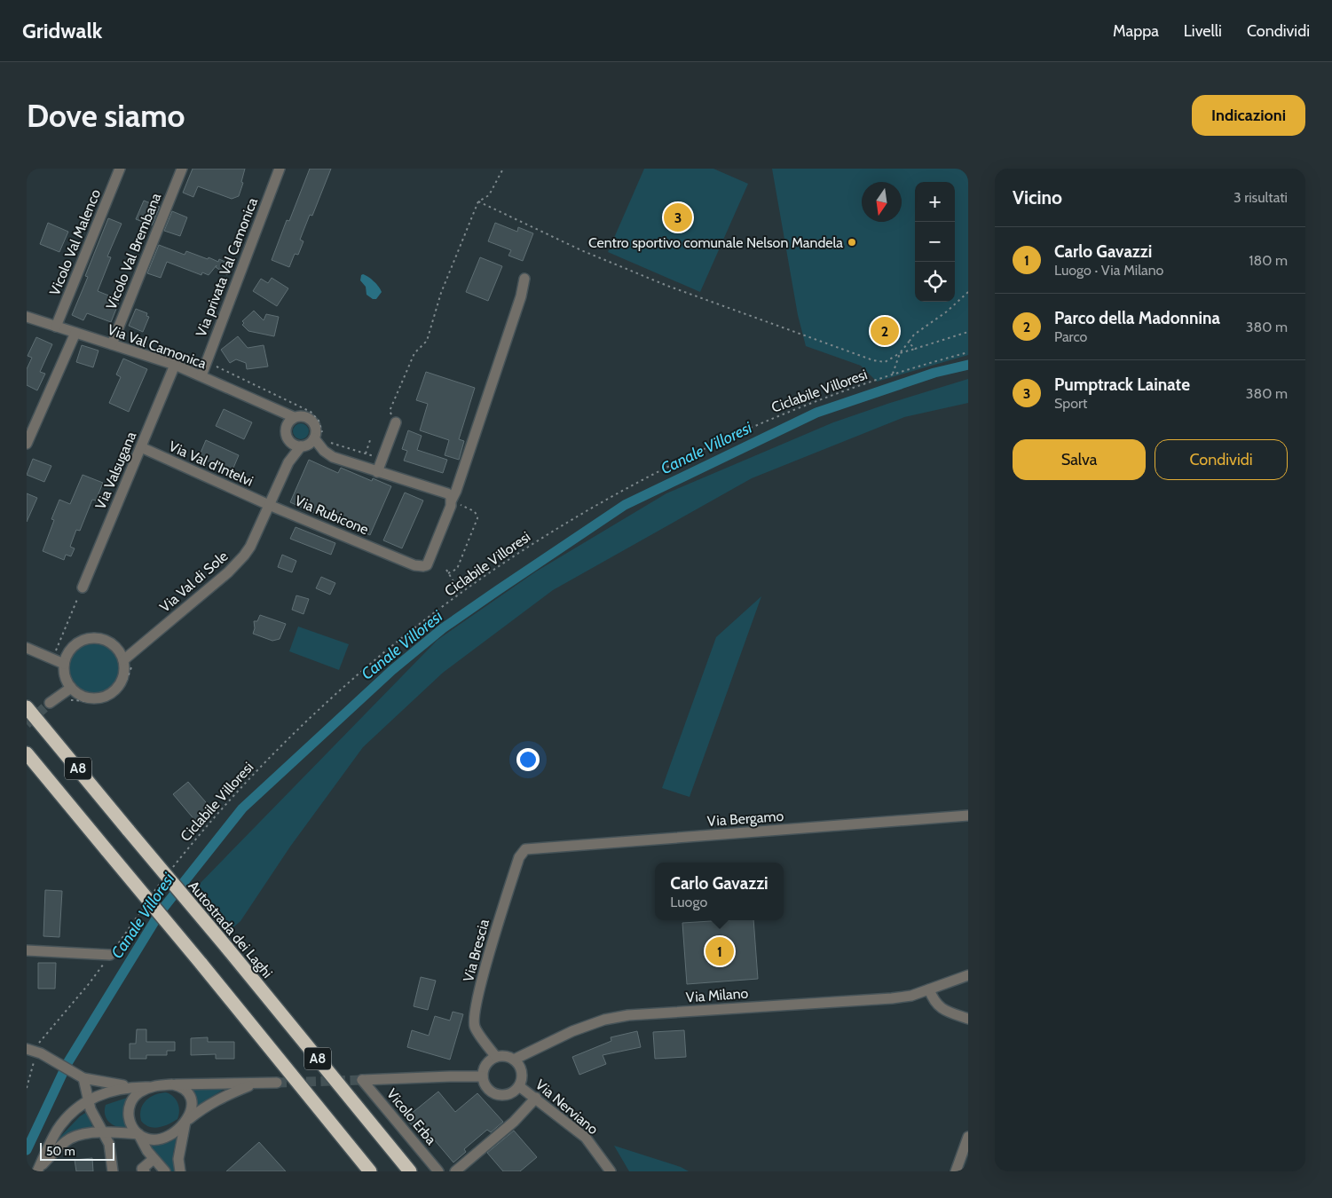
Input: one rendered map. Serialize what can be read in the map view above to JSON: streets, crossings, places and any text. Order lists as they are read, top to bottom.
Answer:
{
  "streets": {
    "highway": ["A8", "Autostrada dei Laghi"],
    "street": [
      "Vicolo Val Malenco",
      "Vicolo Val Brembana",
      "Via privata Val Camonica",
      "Via Val Camonica",
      "Via Val d'Intelvi",
      "Via Valsugana",
      "Via Rubicone",
      "Via Val di Sole",
      "Via Bergamo",
      "Via Brescia",
      "Via Milano",
      "Via Nerviano",
      "Vicolo Erba"
    ],
    "path": ["Ciclabile Villoresi"]
  },
  "crossings": [
    ["Vicolo Val Malenco", "Via Val Camonica"],
    ["Vicolo Val Brembana", "Via Val Camonica"],
    ["Via privata Val Camonica", "Via Val Camonica"],
    ["Via Val Camonica", "Via Valsugana"],
    ["Via Val d'Intelvi", "Via Valsugana"],
    ["Via Val d'Intelvi", "Via Rubicone"],
    ["Via Val d'Intelvi", "Via Val di Sole"],
    ["Via Rubicone", "Via Val di Sole"],
    ["Via Bergamo", "Via Brescia"],
    ["Via Brescia", "Via Milano"],
    ["Via Brescia", "Via Nerviano"],
    ["Via Brescia", "Vicolo Erba"],
    ["Via Milano", "Via Nerviano"],
    ["Via Milano", "Vicolo Erba"],
    ["Via Nerviano", "Vicolo Erba"]
  ],
  "water": ["Canale Villoresi"],
  "places": ["Centro sportivo comunale Nelson Mandela"],
  "scale_bar": "50 m",
  "north": "bottom",
  "page": {
    "header": "Gridwalk",
    "nav": ["Mappa", "Livelli", "Condividi"],
    "buttons": [
      "Indicazioni",
      ["Salva", "Condividi"]
    ],
    "title": "Dove siamo",
    "heading": ["Vicino", "3 risultati"],
    "map_buttons": ["+", "−"],
    "pins": ["3", "2", "1"],
    "list": [
      {
        "mark": "1",
        "name": "Carlo Gavazzi",
        "note": "Luogo · Via Milano",
        "value": "180 m"
      },
      {
        "mark": "2",
        "name": "Parco della Madonnina",
        "note": "Parco",
        "value": "380 m"
      },
      {
        "mark": "3",
        "name": "Pumptrack Lainate",
        "note": "Sport",
        "value": "380 m"
      }
    ],
    "popup": ["Carlo Gavazzi", "Luogo"],
    "scale": "50 m"
  }
}
